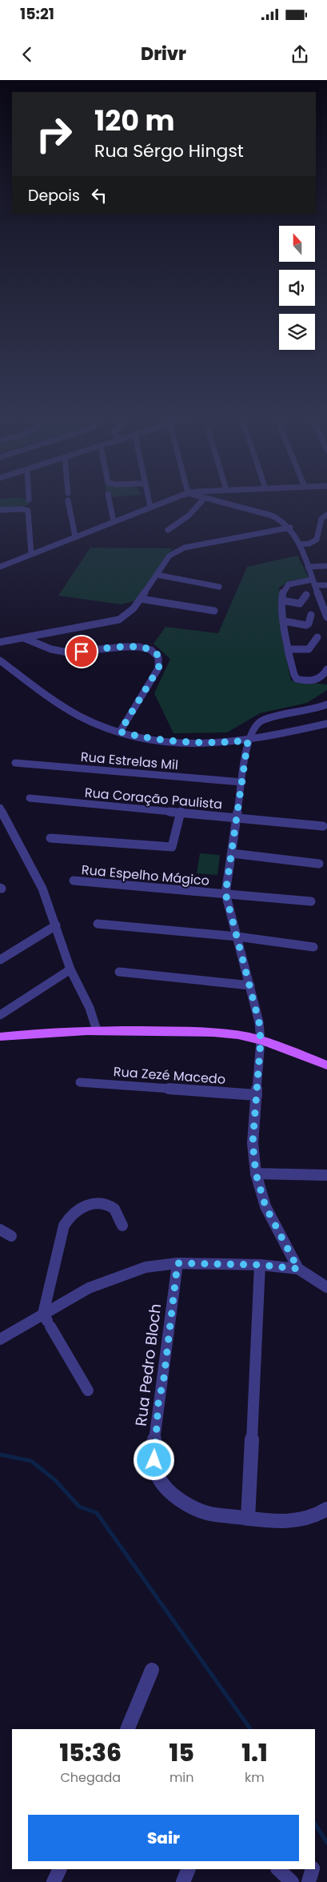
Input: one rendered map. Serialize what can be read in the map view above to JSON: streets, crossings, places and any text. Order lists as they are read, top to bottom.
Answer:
{
  "streets": {
    "street": [
      "Rua Estrelas Mil",
      "Rua Coração Paulista",
      "Rua Espelho Mágico",
      "Rua Zezé Macedo",
      "Rua Pedro Bloch"
    ]
  },
  "north": "top",
  "page": {
    "status": "15:21",
    "header": "Drivr",
    "turn": ["120 m", "Rua Sérgo Hingst"],
    "then": "Depois",
    "eta": [
      "15:36",
      "Chegada",
      "15",
      "min",
      "1.1",
      "km"
    ],
    "buttons": "Sair"
  }
}
